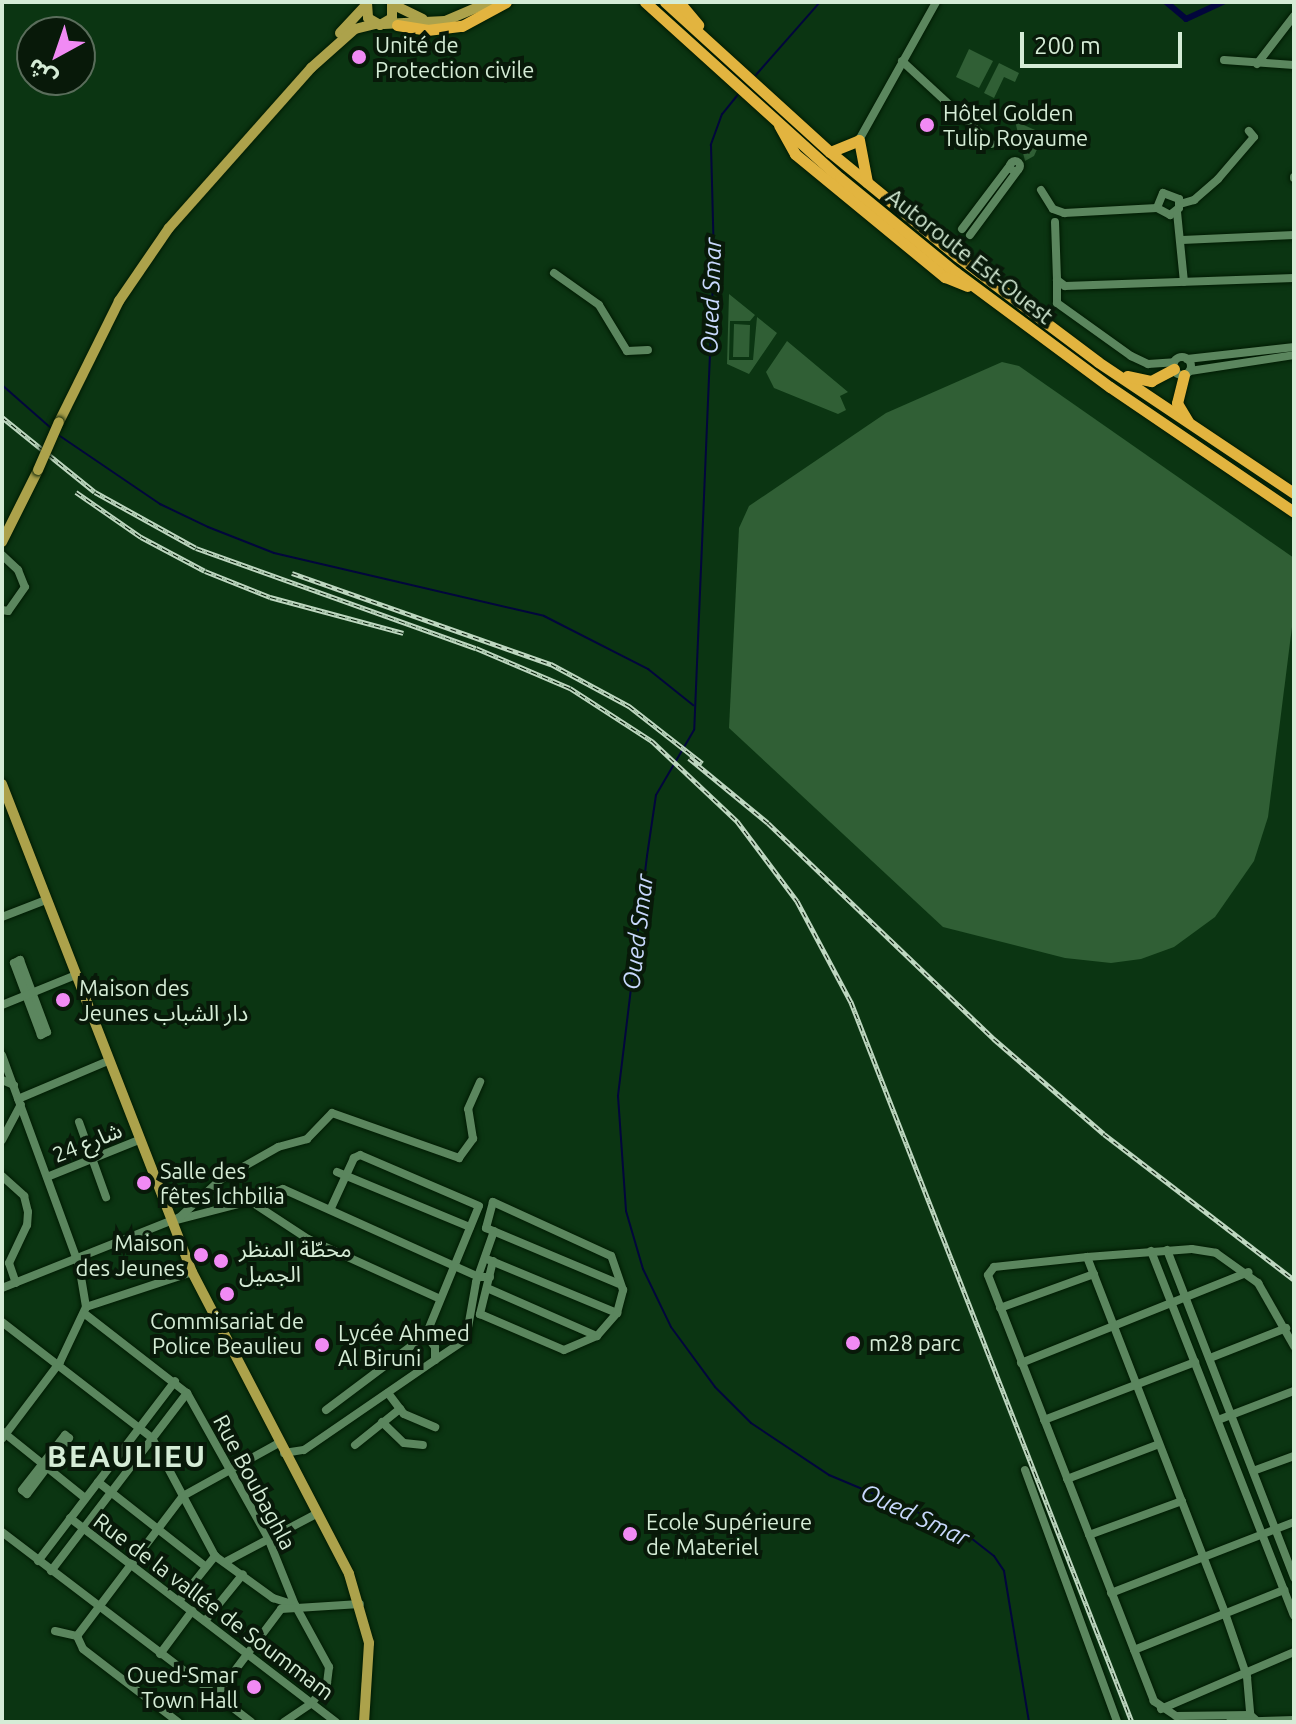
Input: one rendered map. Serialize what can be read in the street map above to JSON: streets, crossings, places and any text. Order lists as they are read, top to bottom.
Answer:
{
  "streets": {
    "highway": ["Autoroute Est-Ouest"],
    "street": ["شارع 24", "Rue Boubaghla", "Rue de la vallée de Soummam"]
  },
  "crossings": [
    ["Rue Boubaghla", "Rue de la vallée de Soummam"]
  ],
  "districts": ["BEAULIEU"],
  "water": ["Oued Smar"],
  "places": [
    "Unité de Protection civile",
    "Hôtel Golden Tulip Royaume",
    "Maison des Jeunes دار الشباب",
    "Salle des fêtes Ichbilia",
    "Maison des Jeunes",
    "محطّة المنظر الجميل",
    "Commisariat de Police Beaulieu",
    "m28 parc",
    "Lycée Ahmed Al Biruni",
    "Ecole Supérieure de Materiel",
    "Oued-Smar Town Hall"
  ],
  "scale_bar": "200 m",
  "north": "bottom left"
}
